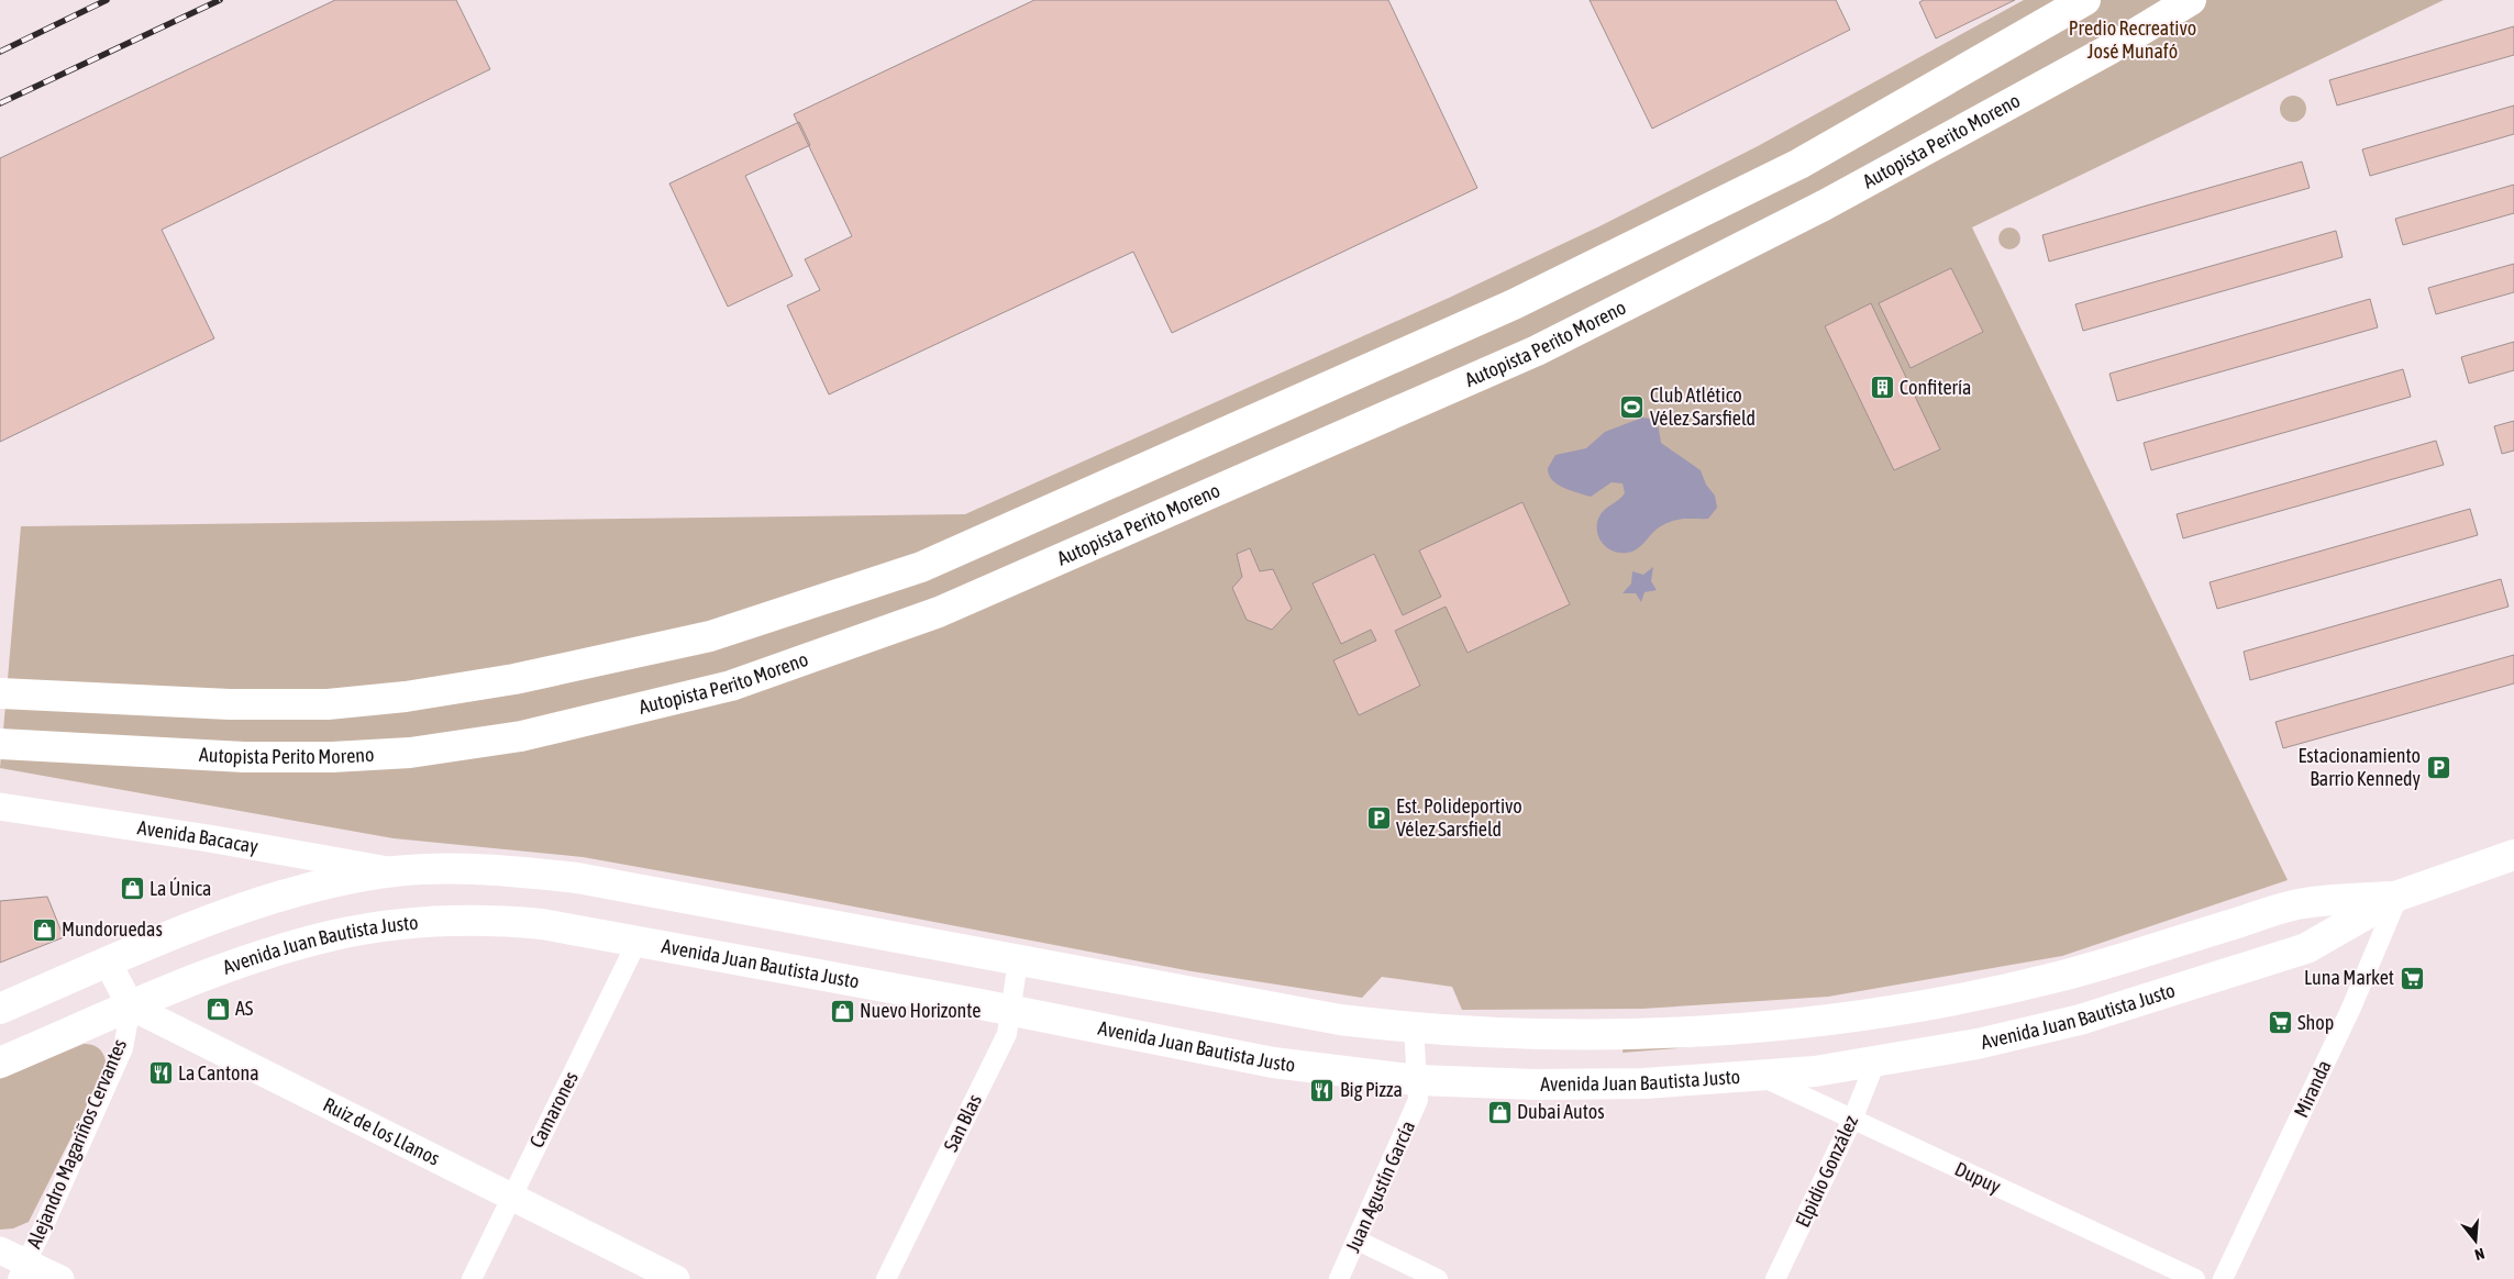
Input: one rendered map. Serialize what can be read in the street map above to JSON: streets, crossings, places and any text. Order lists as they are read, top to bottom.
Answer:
{
  "streets": {
    "main road": ["Autopista Perito Moreno", "Avenida Juan Bautista Justo"],
    "street": [
      "Avenida Bacacay",
      "Miranda",
      "Camarones",
      "San Blas",
      "Ruiz de los Llanos",
      "Alejandro Magariños Cervantes",
      "Elpidio González",
      "Dupuy",
      "Juan Agustín García"
    ]
  },
  "crossings": [
    ["Avenida Bacacay", "Avenida Juan Bautista Justo"],
    ["Avenida Juan Bautista Justo", "Miranda"],
    ["Avenida Juan Bautista Justo", "Camarones"],
    ["Avenida Juan Bautista Justo", "San Blas"],
    ["Avenida Juan Bautista Justo", "Ruiz de los Llanos"],
    ["Avenida Juan Bautista Justo", "Alejandro Magariños Cervantes"],
    ["Avenida Juan Bautista Justo", "Elpidio González"],
    ["Avenida Juan Bautista Justo", "Dupuy"],
    ["Avenida Juan Bautista Justo", "Juan Agustín García"],
    ["Camarones", "Ruiz de los Llanos"],
    ["Ruiz de los Llanos", "Alejandro Magariños Cervantes"],
    ["Elpidio González", "Dupuy"]
  ],
  "parks": ["Predio Recreativo José Munafó"],
  "places": {
    "building": ["Confitería"],
    "sports": ["Club Atlético Vélez Sarsfield"],
    "parking": ["Estacionamiento Barrio Kennedy", "Est. Polideportivo Vélez Sarsfield"],
    "shop": [
      "La Única",
      "Mundoruedas",
      "AS",
      "Nuevo Horizonte",
      "Dubai Autos"
    ],
    "supermarket": ["Luna Market", "Shop"],
    "restaurant": ["La Cantona", "Big Pizza"]
  },
  "north": "bottom"
}
